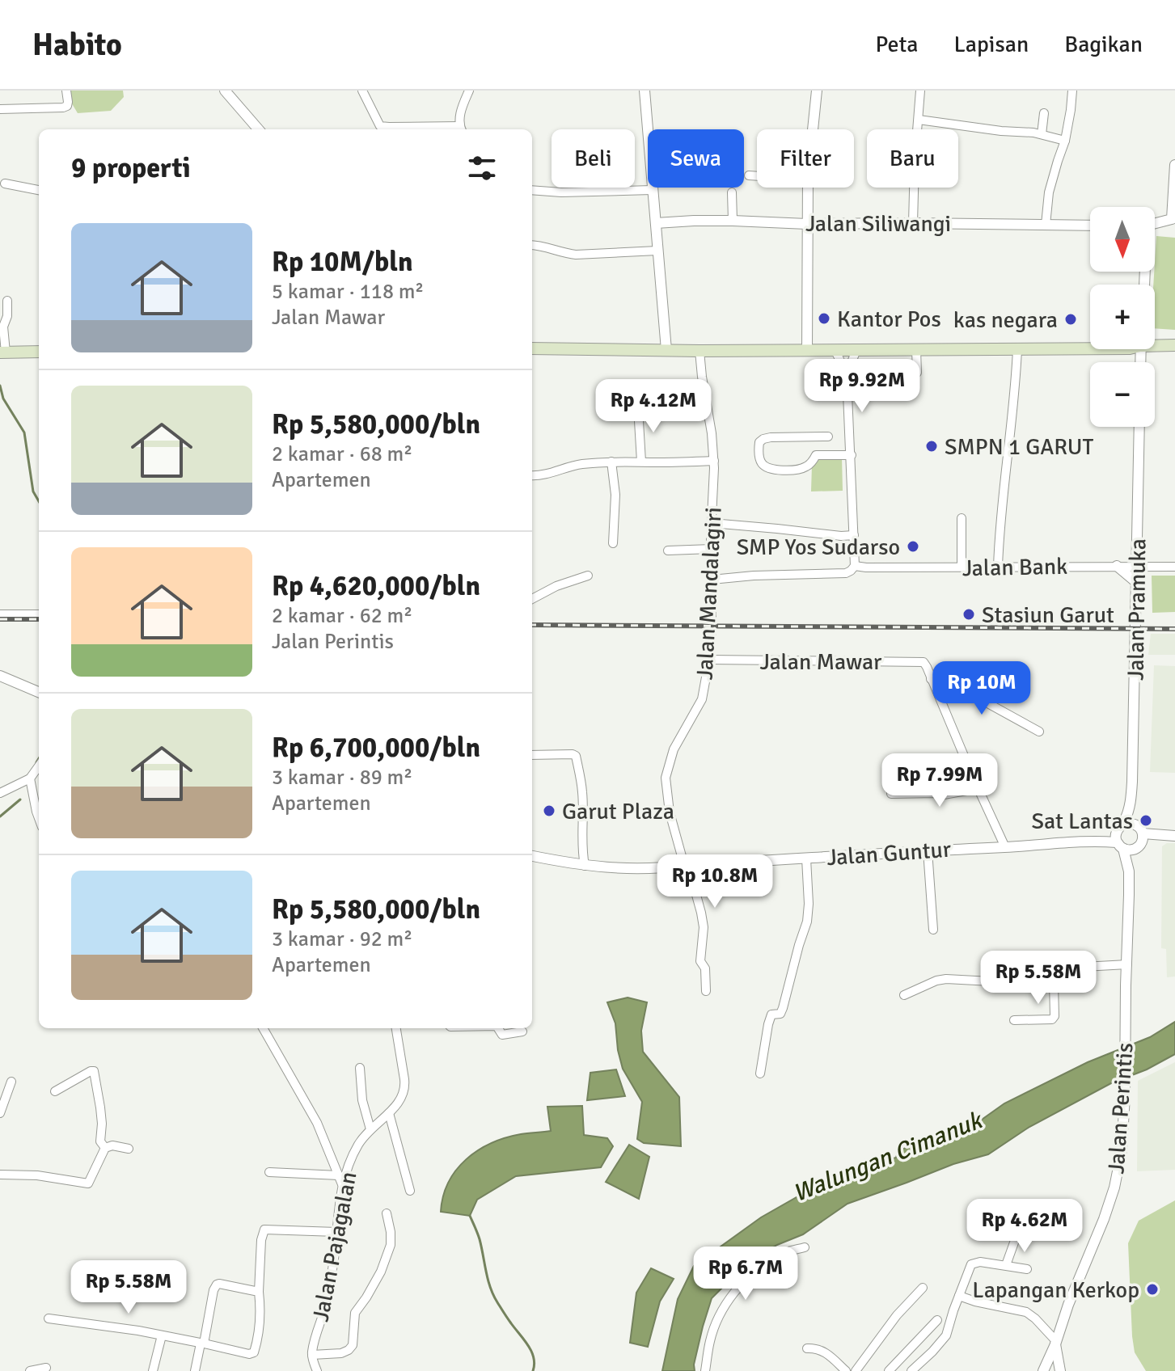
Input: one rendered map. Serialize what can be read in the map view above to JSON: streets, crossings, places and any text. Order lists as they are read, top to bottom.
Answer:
{
  "streets": {
    "street": [
      "Jalan Siliwangi",
      "Jalan Bank",
      "Jalan Mandalagiri",
      "Jalan Pramuka",
      "Jalan Mawar",
      "Jalan Guntur",
      "Jalan Perintis",
      "Jalan Pajagalan"
    ]
  },
  "crossings": [
    ["Jalan Bank", "Jalan Mandalagiri"],
    ["Jalan Bank", "Jalan Pramuka"],
    ["Jalan Mandalagiri", "Jalan Mawar"],
    ["Jalan Mandalagiri", "Jalan Guntur"],
    ["Jalan Pramuka", "Jalan Guntur"],
    ["Jalan Pramuka", "Jalan Perintis"],
    ["Jalan Mawar", "Jalan Guntur"],
    ["Jalan Guntur", "Jalan Perintis"]
  ],
  "water": ["Walungan Cimanuk"],
  "places": [
    "Kantor Pos",
    "kas negara",
    "SMPN 1 GARUT",
    "SMP Yos Sudarso",
    "Stasiun Garut",
    "Garut Plaza",
    "Sat Lantas",
    "Lapangan Kerkop"
  ],
  "north": "bottom",
  "page": {
    "header": "Habito",
    "nav": ["Peta", "Lapisan", "Bagikan"],
    "chip": [
      "Beli",
      "Sewa",
      "Filter",
      "Baru"
    ],
    "heading": "9 properti",
    "map_buttons": ["+", "−"],
    "list": [
      {
        "name": "Rp 10M/bln",
        "note": "5 kamar · 118 m² · Jalan Mawar"
      },
      {
        "name": "Rp 5,580,000/bln",
        "note": "2 kamar · 68 m² · Apartemen"
      },
      {
        "name": "Rp 4,620,000/bln",
        "note": "2 kamar · 62 m² · Jalan Perintis"
      },
      {
        "name": "Rp 6,700,000/bln",
        "note": "3 kamar · 89 m² · Apartemen"
      },
      {
        "name": "Rp 5,580,000/bln",
        "note": "3 kamar · 92 m² · Apartemen"
      }
    ],
    "price": [
      "Rp 9.92M",
      "Rp 4.12M",
      "Rp 10M",
      "Rp 7.99M",
      "Rp 10.8M",
      "Rp 5.58M",
      "Rp 4.62M",
      "Rp 6.7M",
      "Rp 5.58M"
    ]
  }
}
